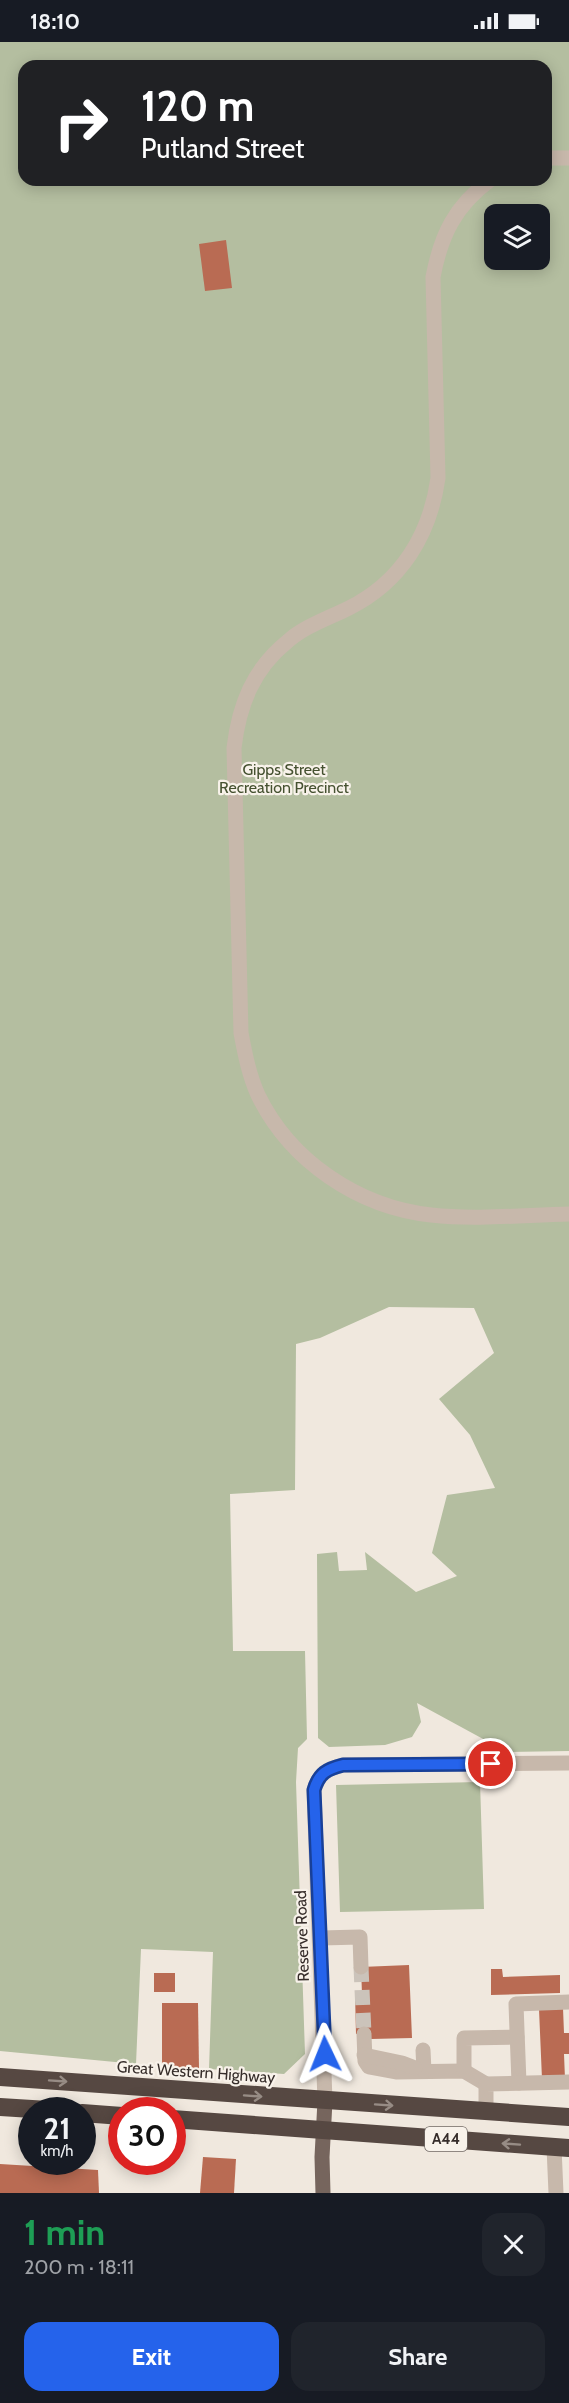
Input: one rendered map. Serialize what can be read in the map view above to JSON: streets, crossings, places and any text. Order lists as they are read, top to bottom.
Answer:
{
  "streets": {
    "highway": ["Great Western Highway", "A44"],
    "street": ["Reserve Road"]
  },
  "crossings": [
    ["Reserve Road", "Great Western Highway"]
  ],
  "parks": ["Gipps Street Recreation Precinct"],
  "page": {
    "status": "18:10",
    "turn": ["120 m", "Putland Street"],
    "speed": "21 km/h",
    "limit": "30",
    "heading": ["1 min", "200 m · 18:11"],
    "buttons": ["Exit", "Share"]
  }
}
